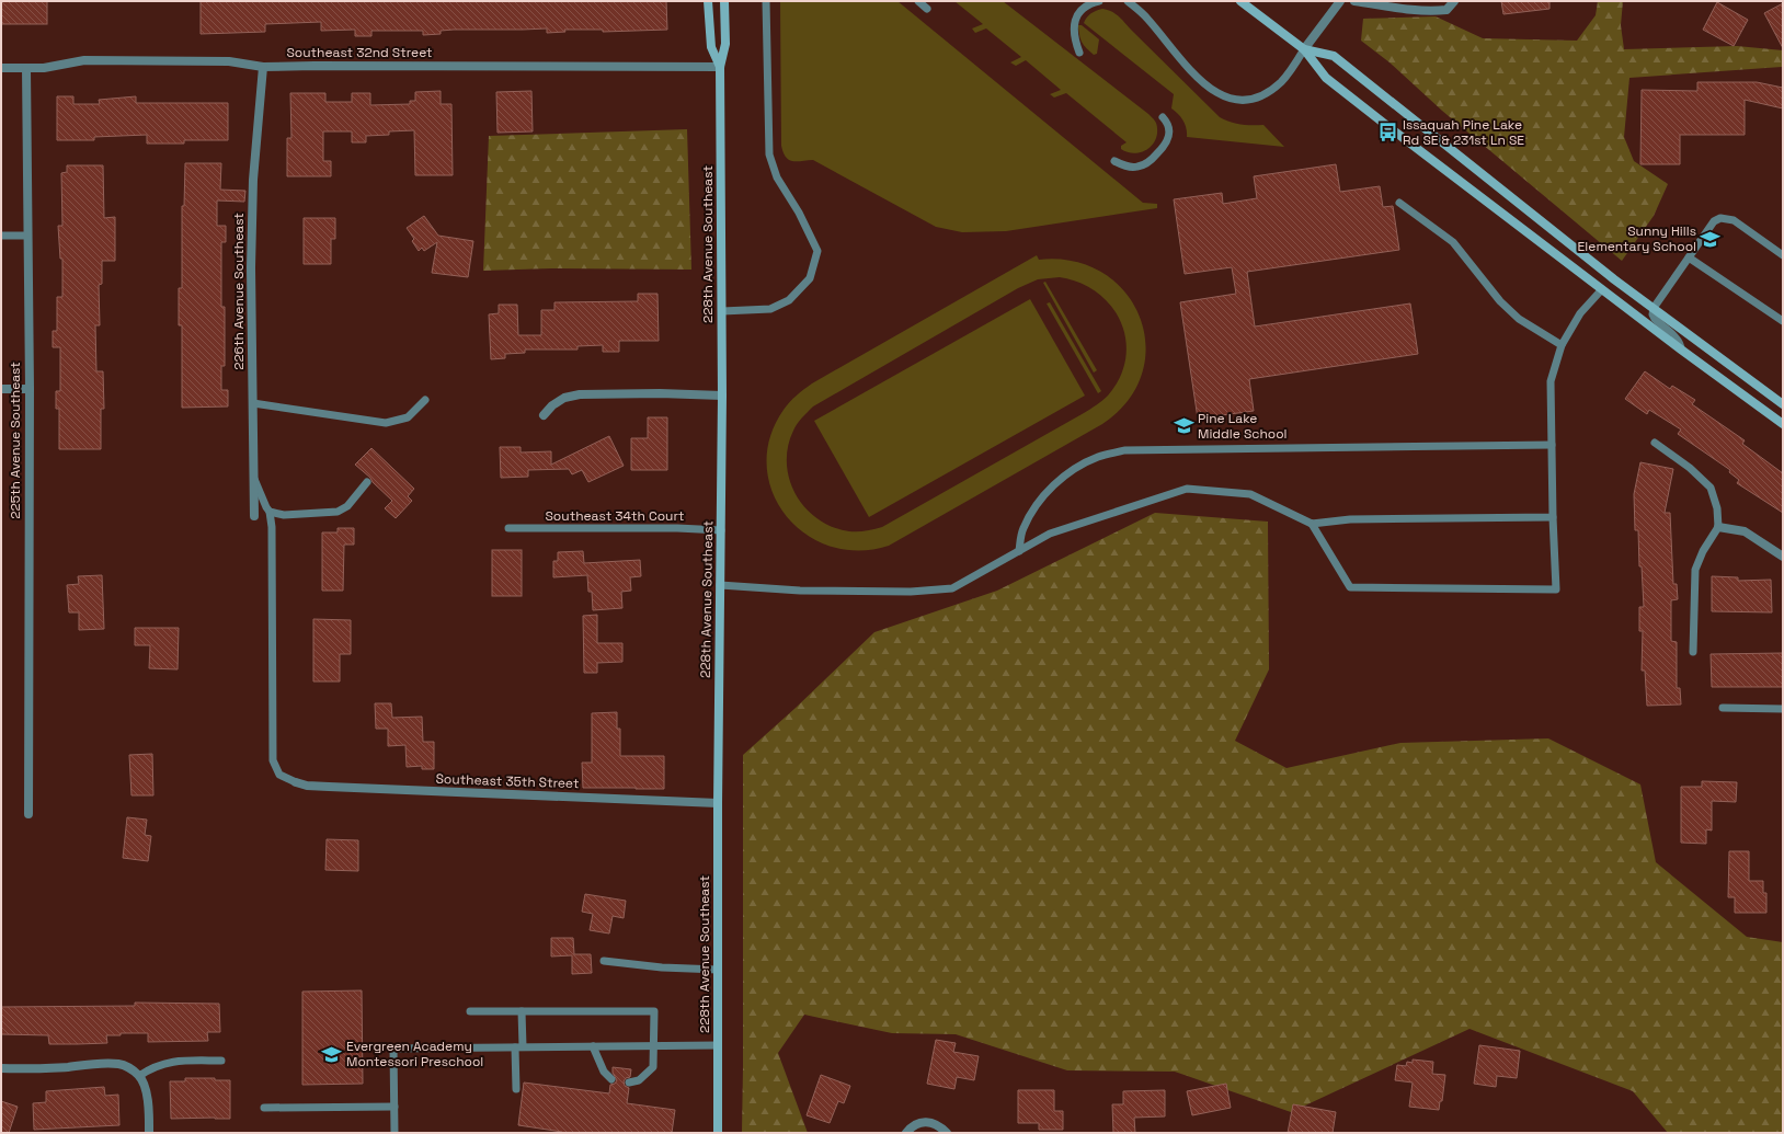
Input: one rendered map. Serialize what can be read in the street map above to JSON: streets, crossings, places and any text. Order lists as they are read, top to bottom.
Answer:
{
  "streets": {
    "main road": ["228th Avenue Southeast"],
    "street": [
      "Southeast 32nd Street",
      "226th Avenue Southeast",
      "225th Avenue Southeast",
      "Southeast 35th Street"
    ],
    "lane": ["Southeast 34th Court"]
  },
  "crossings": [
    ["Southeast 32nd Street", "228th Avenue Southeast"],
    ["Southeast 32nd Street", "226th Avenue Southeast"],
    ["Southeast 32nd Street", "225th Avenue Southeast"],
    ["228th Avenue Southeast", "Southeast 34th Court"],
    ["228th Avenue Southeast", "Southeast 35th Street"]
  ],
  "places": {
    "bus stop": ["Issaquah Pine Lake Rd SE & 231st Ln SE"],
    "school or university": ["Sunny Hills Elementary School", "Pine Lake Middle School", "Evergreen Academy Montessori Preschool"]
  }
}
